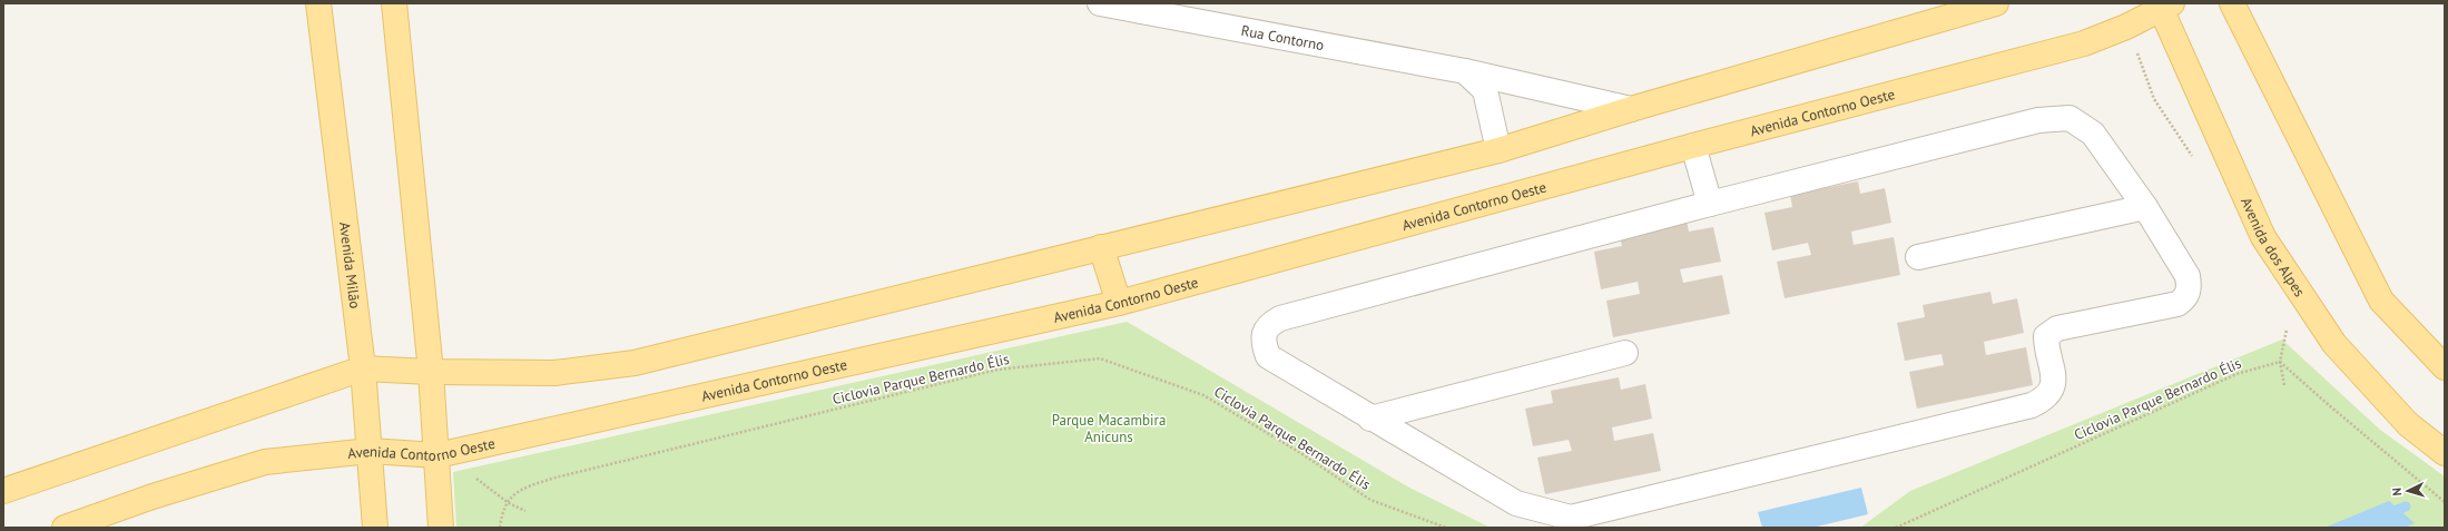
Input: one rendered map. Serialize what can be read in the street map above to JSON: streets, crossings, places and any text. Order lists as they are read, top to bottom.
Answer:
{
  "streets": {
    "main road": ["Avenida Contorno Oeste", "Avenida dos Alpes", "Avenida Milão"],
    "street": ["Rua Contorno"],
    "path": ["Ciclovia Parque Bernardo Élis"]
  },
  "crossings": [
    ["Avenida Contorno Oeste", "Avenida dos Alpes"],
    ["Avenida Contorno Oeste", "Avenida Milão"]
  ],
  "parks": ["Parque Macambira Anicuns"],
  "north": "left"
}
